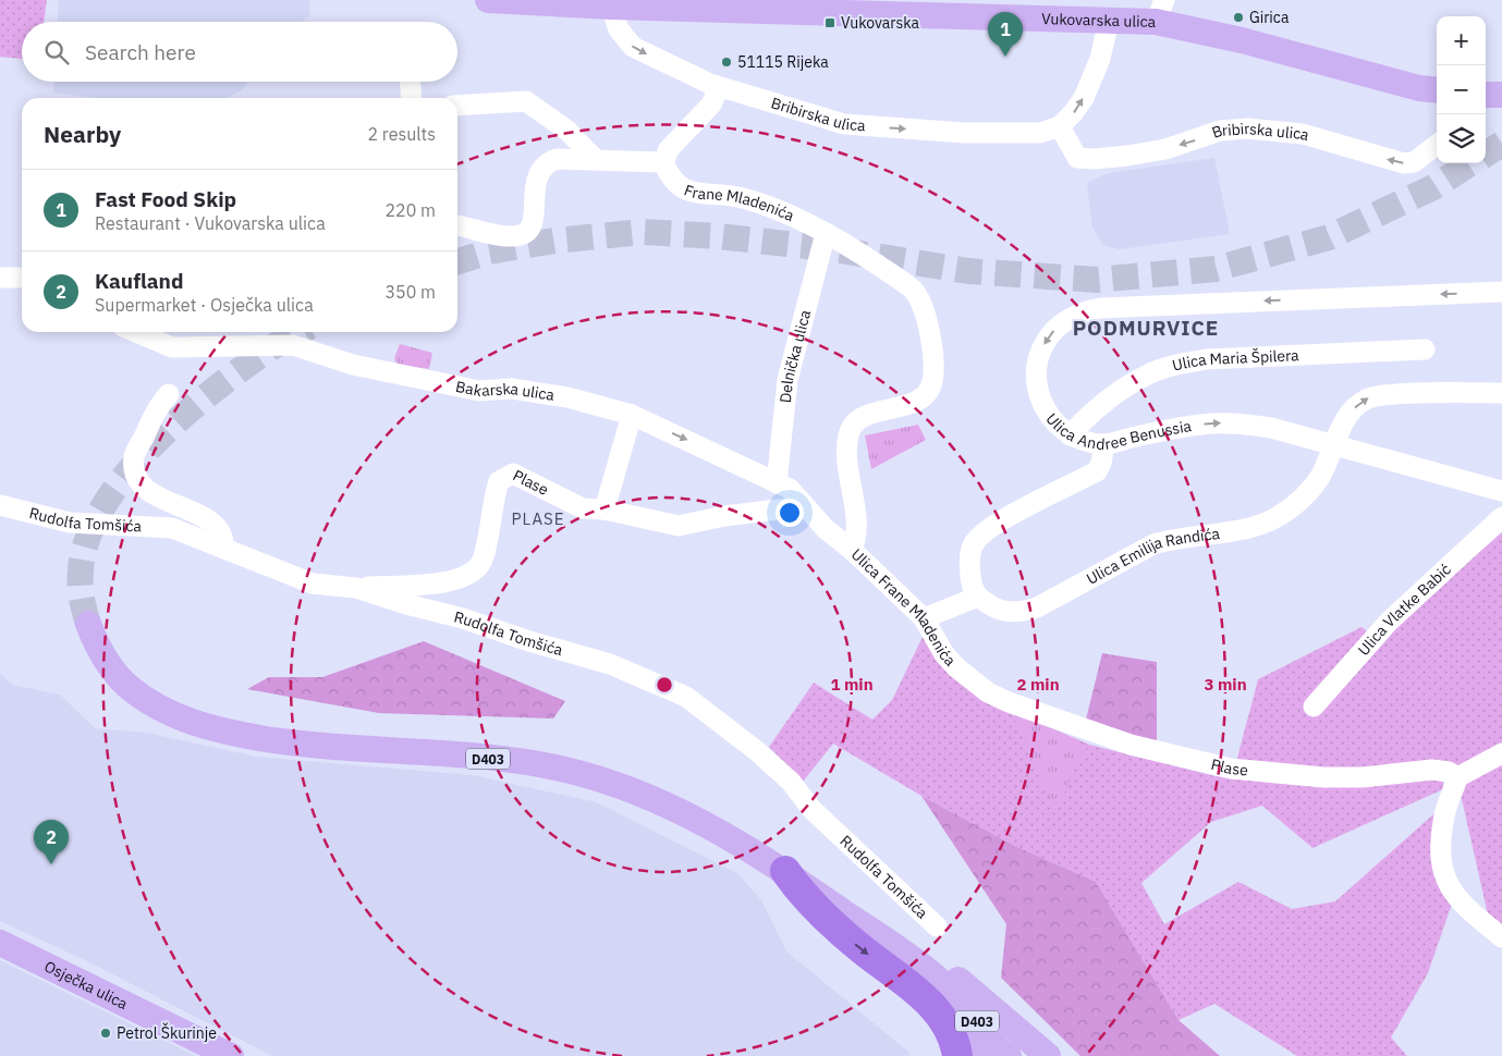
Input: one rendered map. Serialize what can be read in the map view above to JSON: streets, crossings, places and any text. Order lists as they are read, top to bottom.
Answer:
{
  "streets": {
    "main road": ["Vukovarska ulica", "D403", "Osječka ulica"],
    "street": [
      "Bribirska ulica",
      "Frane Mladenića",
      "Delnička ulica",
      "Ulica Maria Špilera",
      "Bakarska ulica",
      "Ulica Andree Benussia",
      "Plase",
      "Rudolfa Tomšića",
      "Ulica Emilija Randića",
      "Ulica Frane Mladenića",
      "Ulica Vlatke Babić"
    ]
  },
  "crossings": [
    ["Vukovarska ulica", "Bribirska ulica"],
    ["Frane Mladenića", "Delnička ulica"],
    ["Frane Mladenića", "Ulica Frane Mladenića"],
    ["Delnička ulica", "Bakarska ulica"],
    ["Delnička ulica", "Ulica Frane Mladenića"],
    ["Ulica Maria Špilera", "Ulica Andree Benussia"],
    ["Bakarska ulica", "Plase"],
    ["Bakarska ulica", "Ulica Frane Mladenića"],
    ["Ulica Andree Benussia", "Ulica Emilija Randića"],
    ["Plase", "Rudolfa Tomšića"],
    ["Plase", "Ulica Frane Mladenića"]
  ],
  "districts": ["PODMURVICE", "PLASE"],
  "places": {
    "other": ["Girica", "51115 Rijeka", "Petrol Škurinje"],
    "transit": ["Vukovarska"]
  },
  "page": {
    "pins": ["1", "2"],
    "map_buttons": ["+", "−"],
    "search": "Search here",
    "heading": ["Nearby", "2 results"],
    "list": [
      {
        "mark": "1",
        "name": "Fast Food Skip",
        "note": "Restaurant · Vukovarska ulica",
        "value": "220 m"
      },
      {
        "mark": "2",
        "name": "Kaufland",
        "note": "Supermarket · Osječka ulica",
        "value": "350 m"
      }
    ]
  },
  "rings": ["1 min", "2 min", "3 min"]
}
